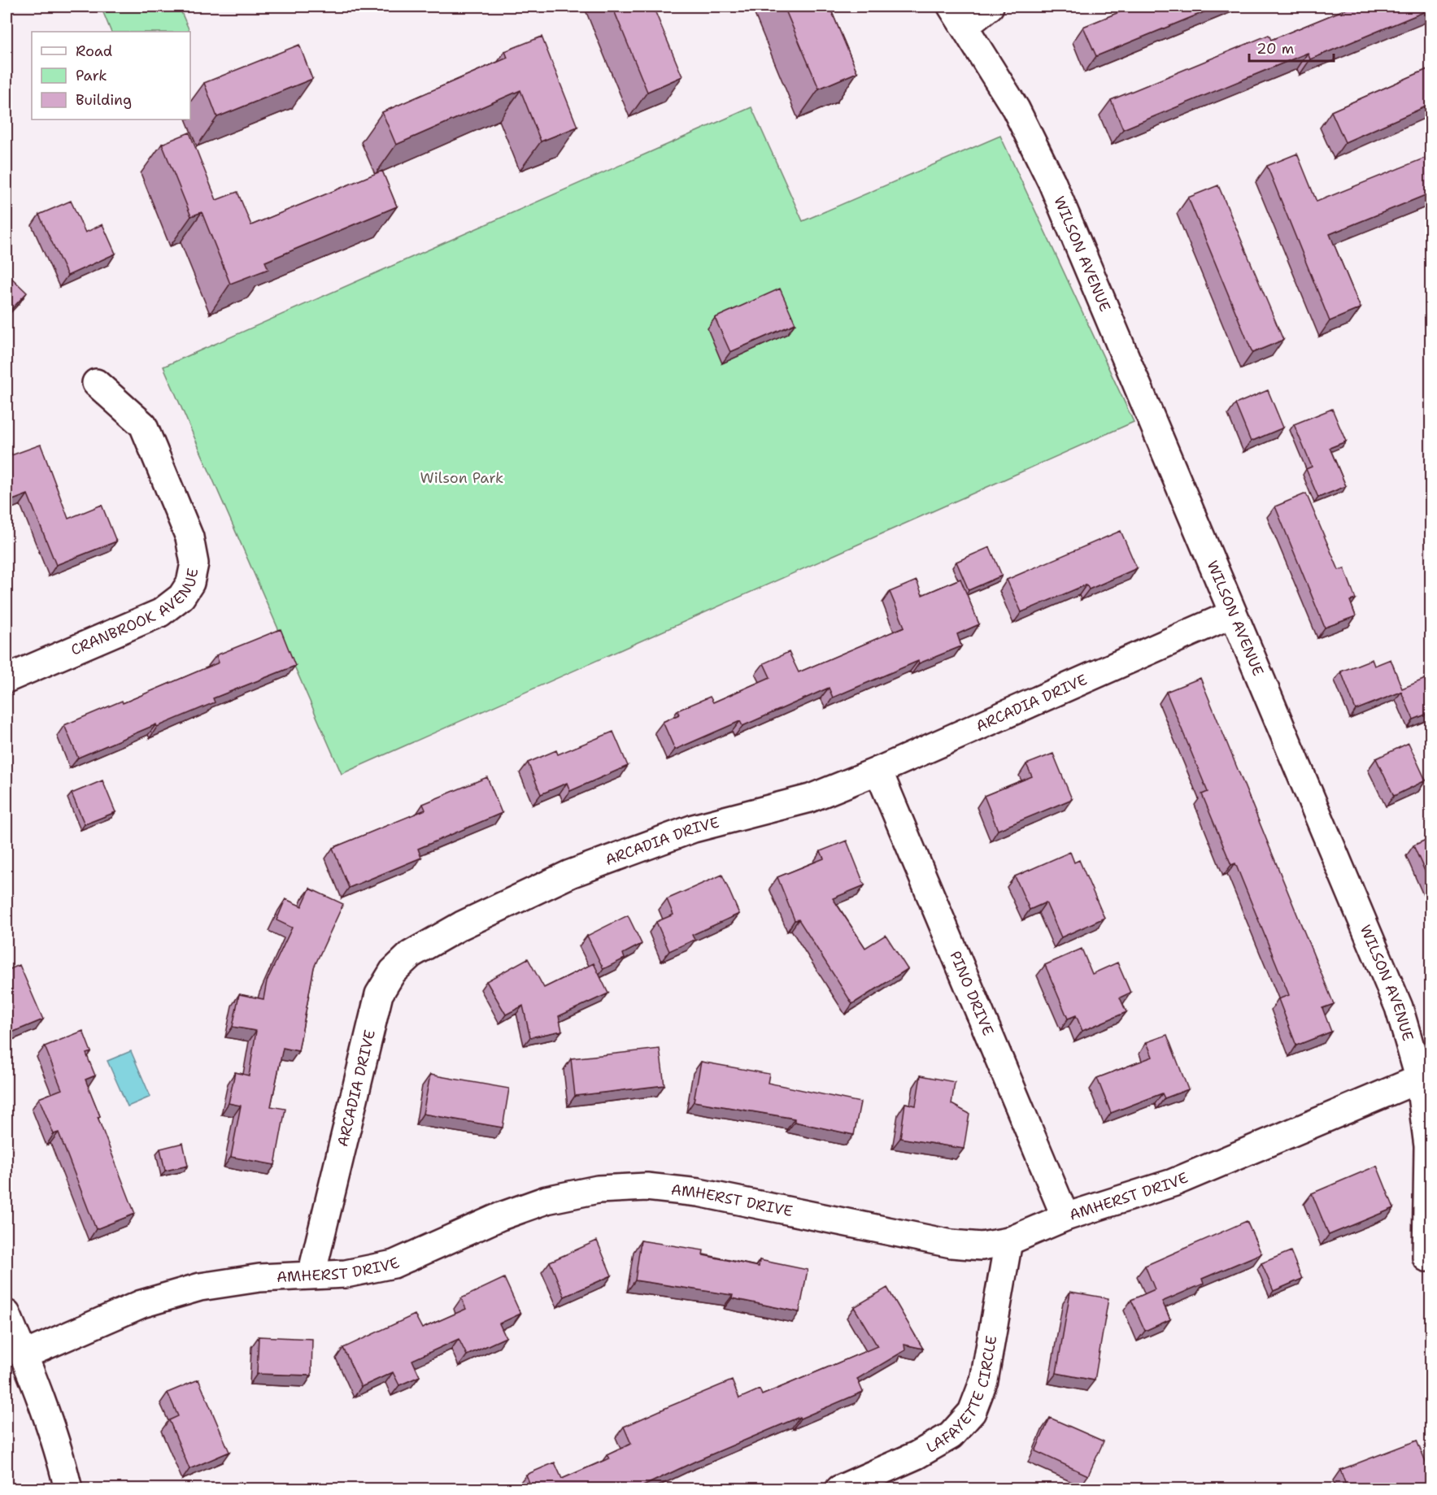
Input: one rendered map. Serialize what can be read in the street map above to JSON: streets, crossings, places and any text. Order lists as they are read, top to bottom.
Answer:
{
  "streets": {
    "street": [
      "WILSON AVENUE",
      "CRANBROOK AVENUE",
      "ARCADIA DRIVE",
      "PINO DRIVE",
      "AMHERST DRIVE",
      "LAFAYETTE CIRCLE"
    ]
  },
  "crossings": [
    ["WILSON AVENUE", "ARCADIA DRIVE"],
    ["WILSON AVENUE", "AMHERST DRIVE"],
    ["ARCADIA DRIVE", "PINO DRIVE"],
    ["ARCADIA DRIVE", "AMHERST DRIVE"],
    ["PINO DRIVE", "AMHERST DRIVE"],
    ["AMHERST DRIVE", "LAFAYETTE CIRCLE"]
  ],
  "parks": ["Wilson Park"],
  "legend": ["Road", "Park", "Building"],
  "scale_bar": "20 m"
}
